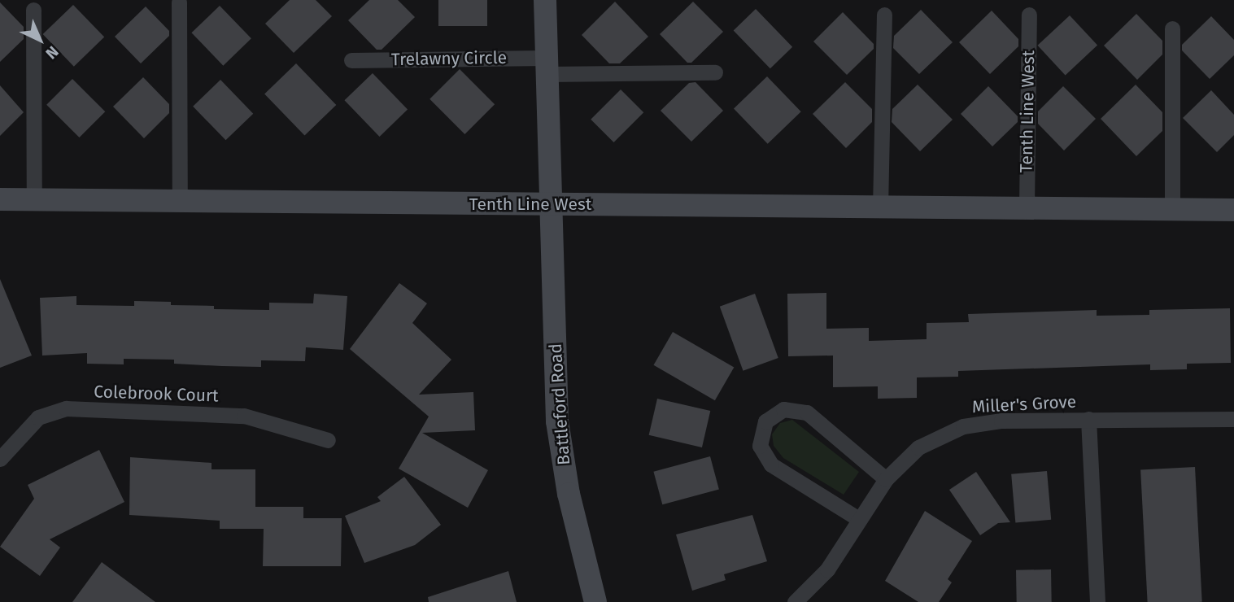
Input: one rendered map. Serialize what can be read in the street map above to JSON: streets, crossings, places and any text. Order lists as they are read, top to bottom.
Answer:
{
  "streets": {
    "street": [
      "Trelawny Circle",
      "Tenth Line West",
      "Colebrook Court",
      "Battleford Road",
      "Miller's Grove"
    ]
  },
  "crossings": [
    ["Tenth Line West", "Battleford Road"]
  ],
  "north": "bottom right"
}
